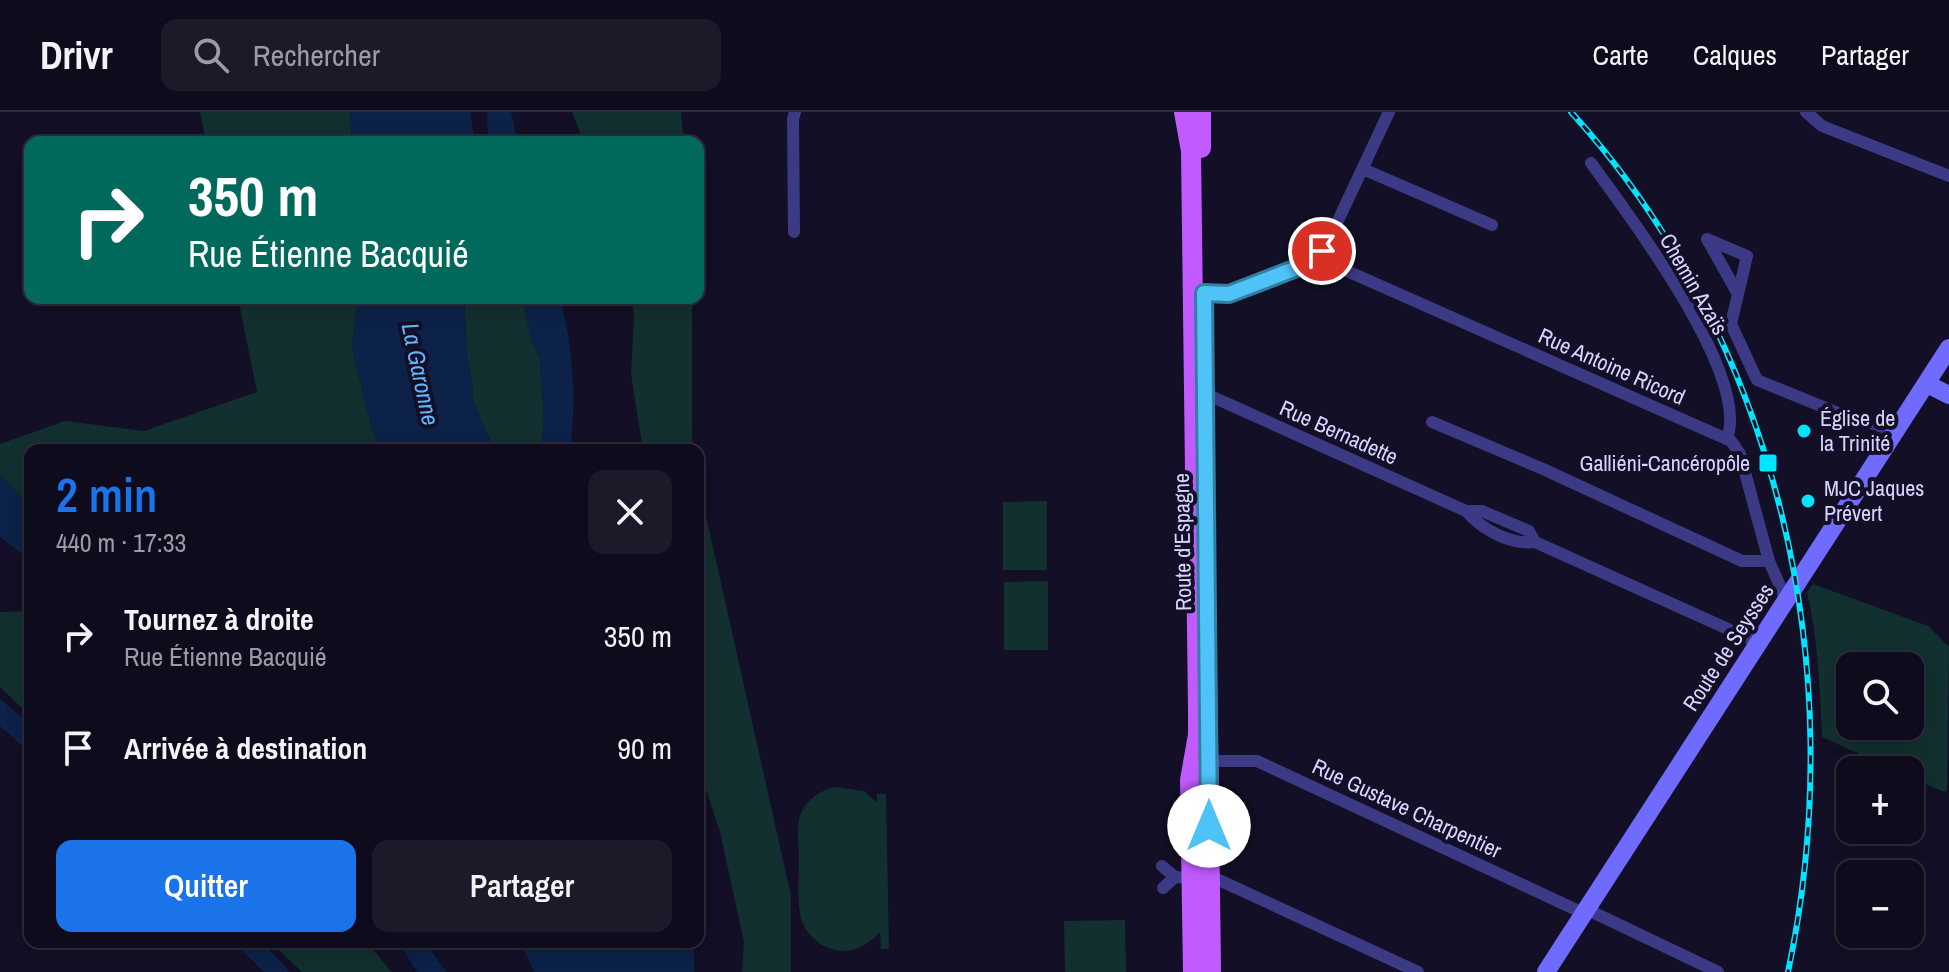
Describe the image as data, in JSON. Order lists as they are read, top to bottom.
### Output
{
  "streets": {
    "main road": ["Route d'Espagne", "Route de Seysses"],
    "street": [
      "Chemin Azaïs",
      "Rue Antoine Ricord",
      "Rue Bernadette",
      "Rue Gustave Charpentier"
    ]
  },
  "crossings": [
    ["Chemin Azaïs", "Rue Antoine Ricord"],
    ["Rue Bernadette", "Route d'Espagne"],
    ["Rue Bernadette", "Route de Seysses"],
    ["Route d'Espagne", "Rue Gustave Charpentier"],
    ["Route de Seysses", "Rue Gustave Charpentier"]
  ],
  "water": ["La Garonne"],
  "places": {
    "other": ["Église de la Trinité", "MJC Jaques Prévert"],
    "transit": ["Galliéni-Cancéropôle"]
  },
  "page": {
    "header": "Drivr",
    "search": "Rechercher",
    "nav": ["Carte", "Calques", "Partager"],
    "turn": ["350 m", "Rue Étienne Bacquié"],
    "heading": ["2 min", "440 m · 17:33"],
    "list": [
      {
        "name": "Tournez à droite",
        "note": "Rue Étienne Bacquié",
        "value": "350 m"
      },
      {
        "name": "Arrivée à destination",
        "value": "90 m"
      }
    ],
    "map_buttons": ["+", "−"],
    "buttons": ["Quitter", "Partager"]
  }
}
